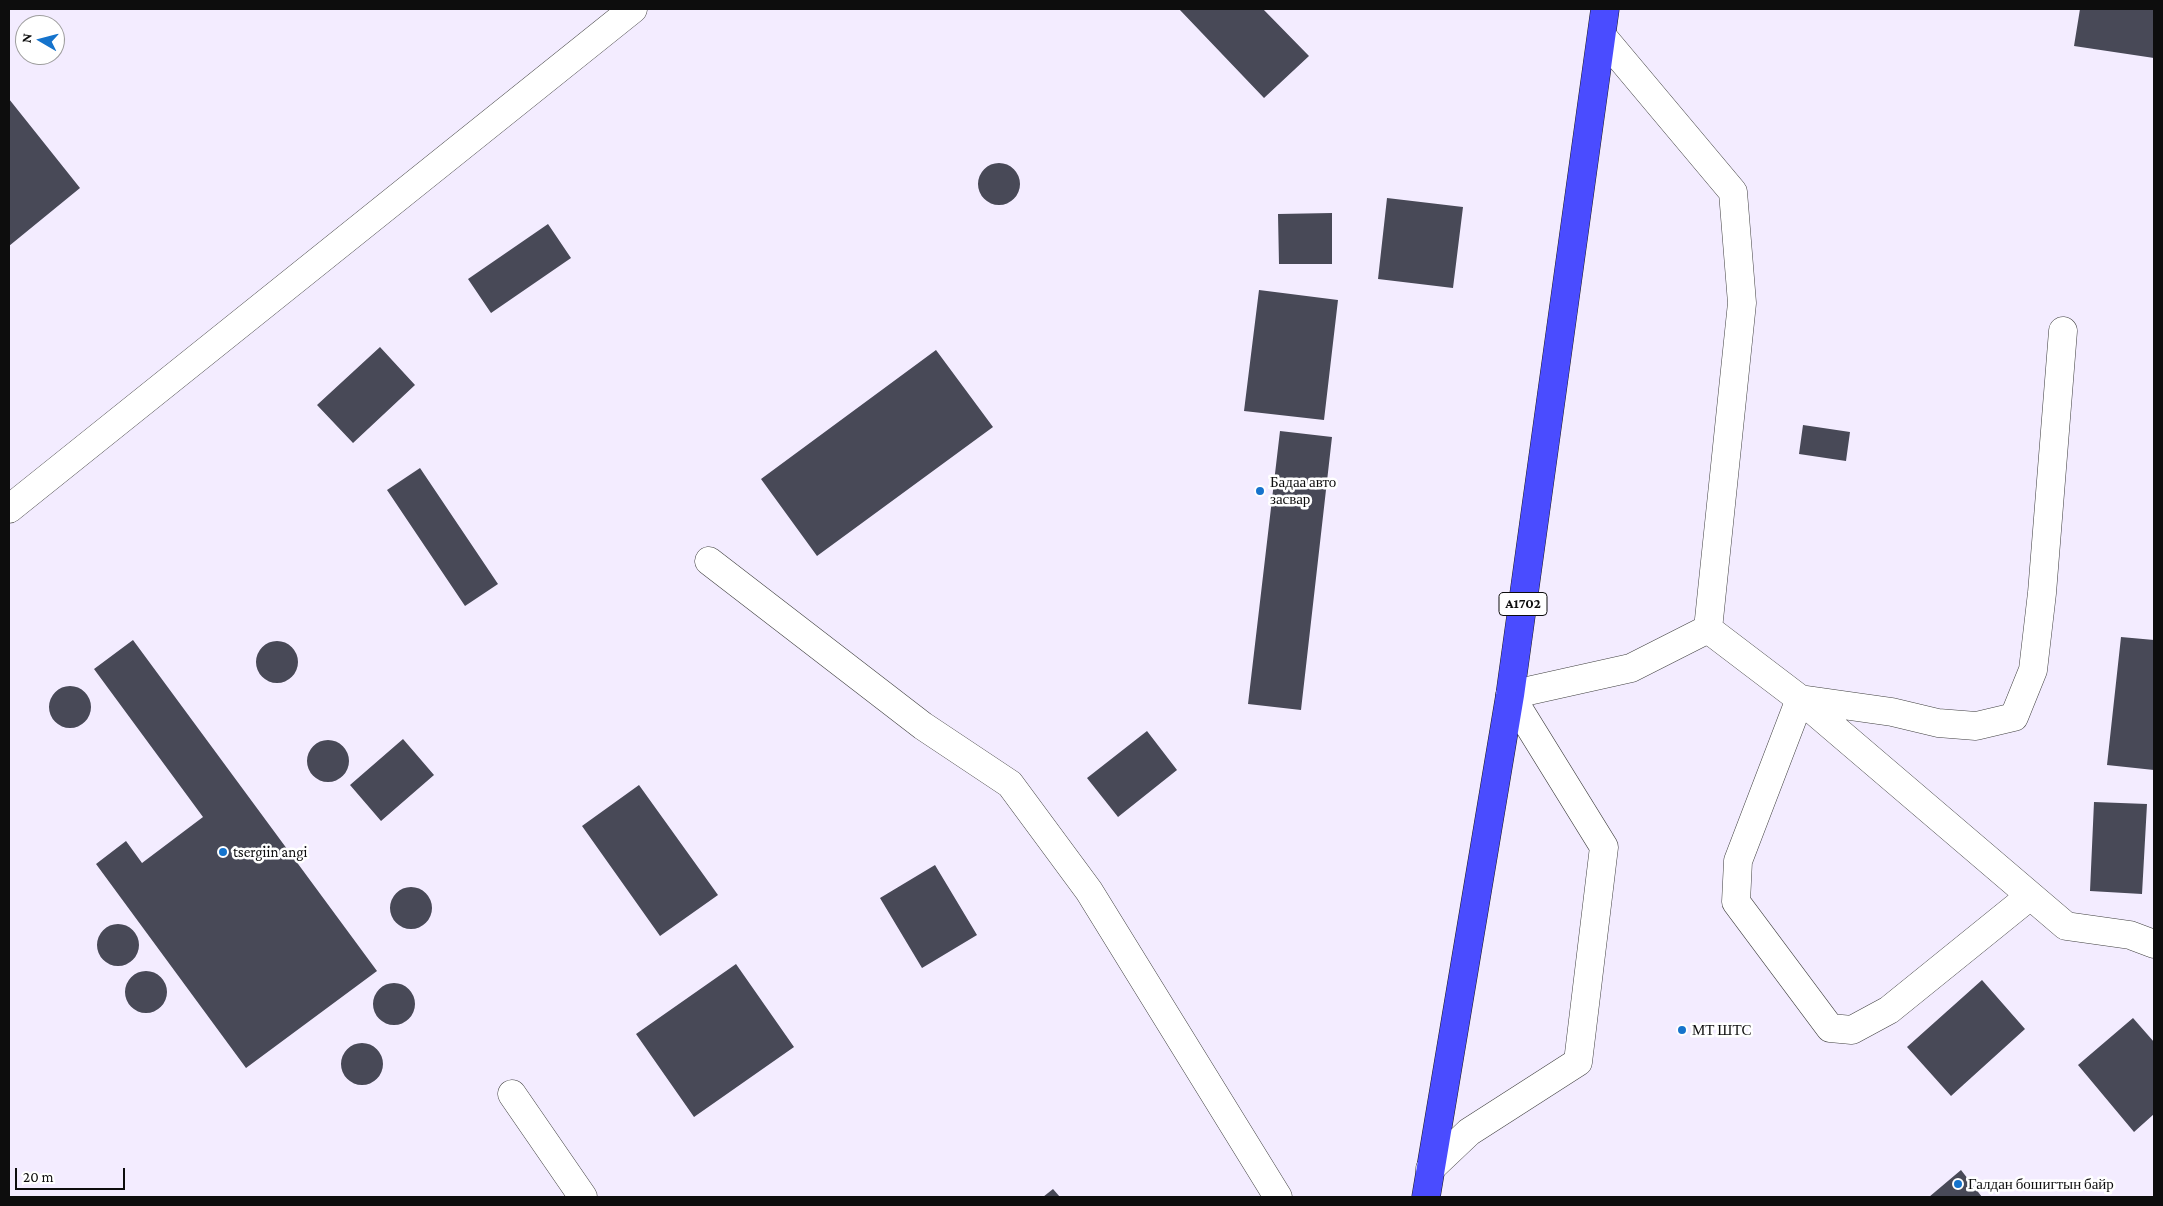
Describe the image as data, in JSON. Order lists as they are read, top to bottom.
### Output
{
  "streets": {
    "highway": ["A1702"]
  },
  "places": [
    "Бадаа авто засвар",
    "tsergiin angi",
    "МТ ШТС",
    "Галдан бошигтын байр"
  ],
  "scale_bar": "20 m",
  "north": "left"
}
